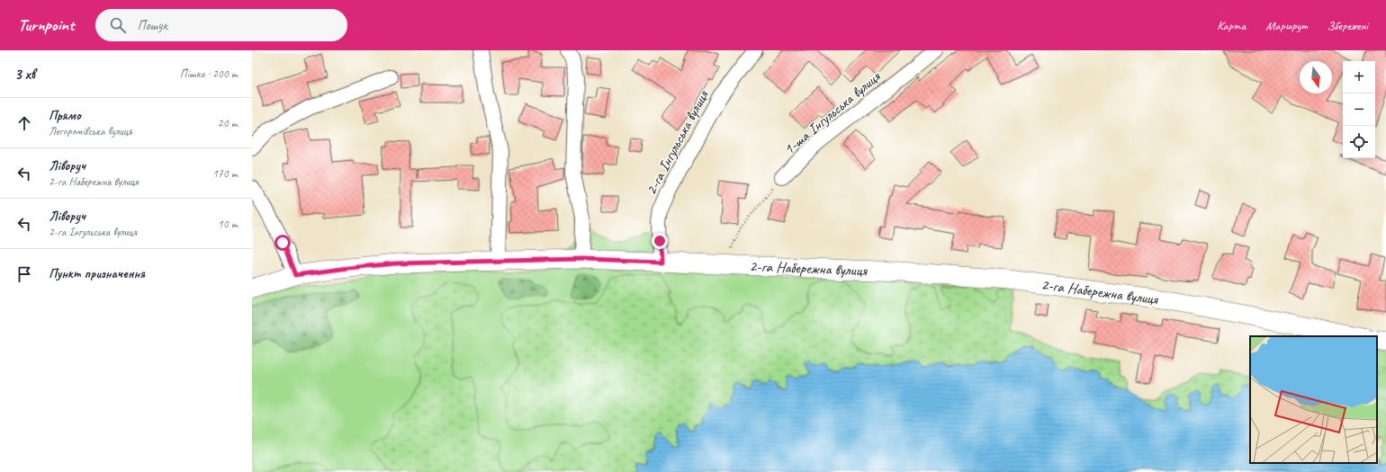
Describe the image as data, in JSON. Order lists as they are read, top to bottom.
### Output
{
  "streets": {
    "main road": ["2-га Набережна вулиця"],
    "street": ["1-ша Інгульська вулиця", "2-га Інгульська вулиця"]
  },
  "crossings": [
    ["1-ша Інгульська вулиця", "2-га Набережна вулиця"],
    ["2-га Інгульська вулиця", "2-га Набережна вулиця"]
  ],
  "north": "bottom",
  "page": {
    "header": "Turnpoint",
    "search": "Пошук",
    "nav": ["Карта", "Маршрут", "Збережені"],
    "heading": ["3 хв", "Пішки · 200 m"],
    "map_buttons": ["+", "−"],
    "list": [
      ["Прямо", "Легпромівська вулиця", "20 m"],
      ["Ліворуч", "2-га Набережна вулиця", "170 m"],
      ["Ліворуч", "2-га Інгульська вулиця", "10 m"],
      "Пункт призначення"
    ]
  }
}
